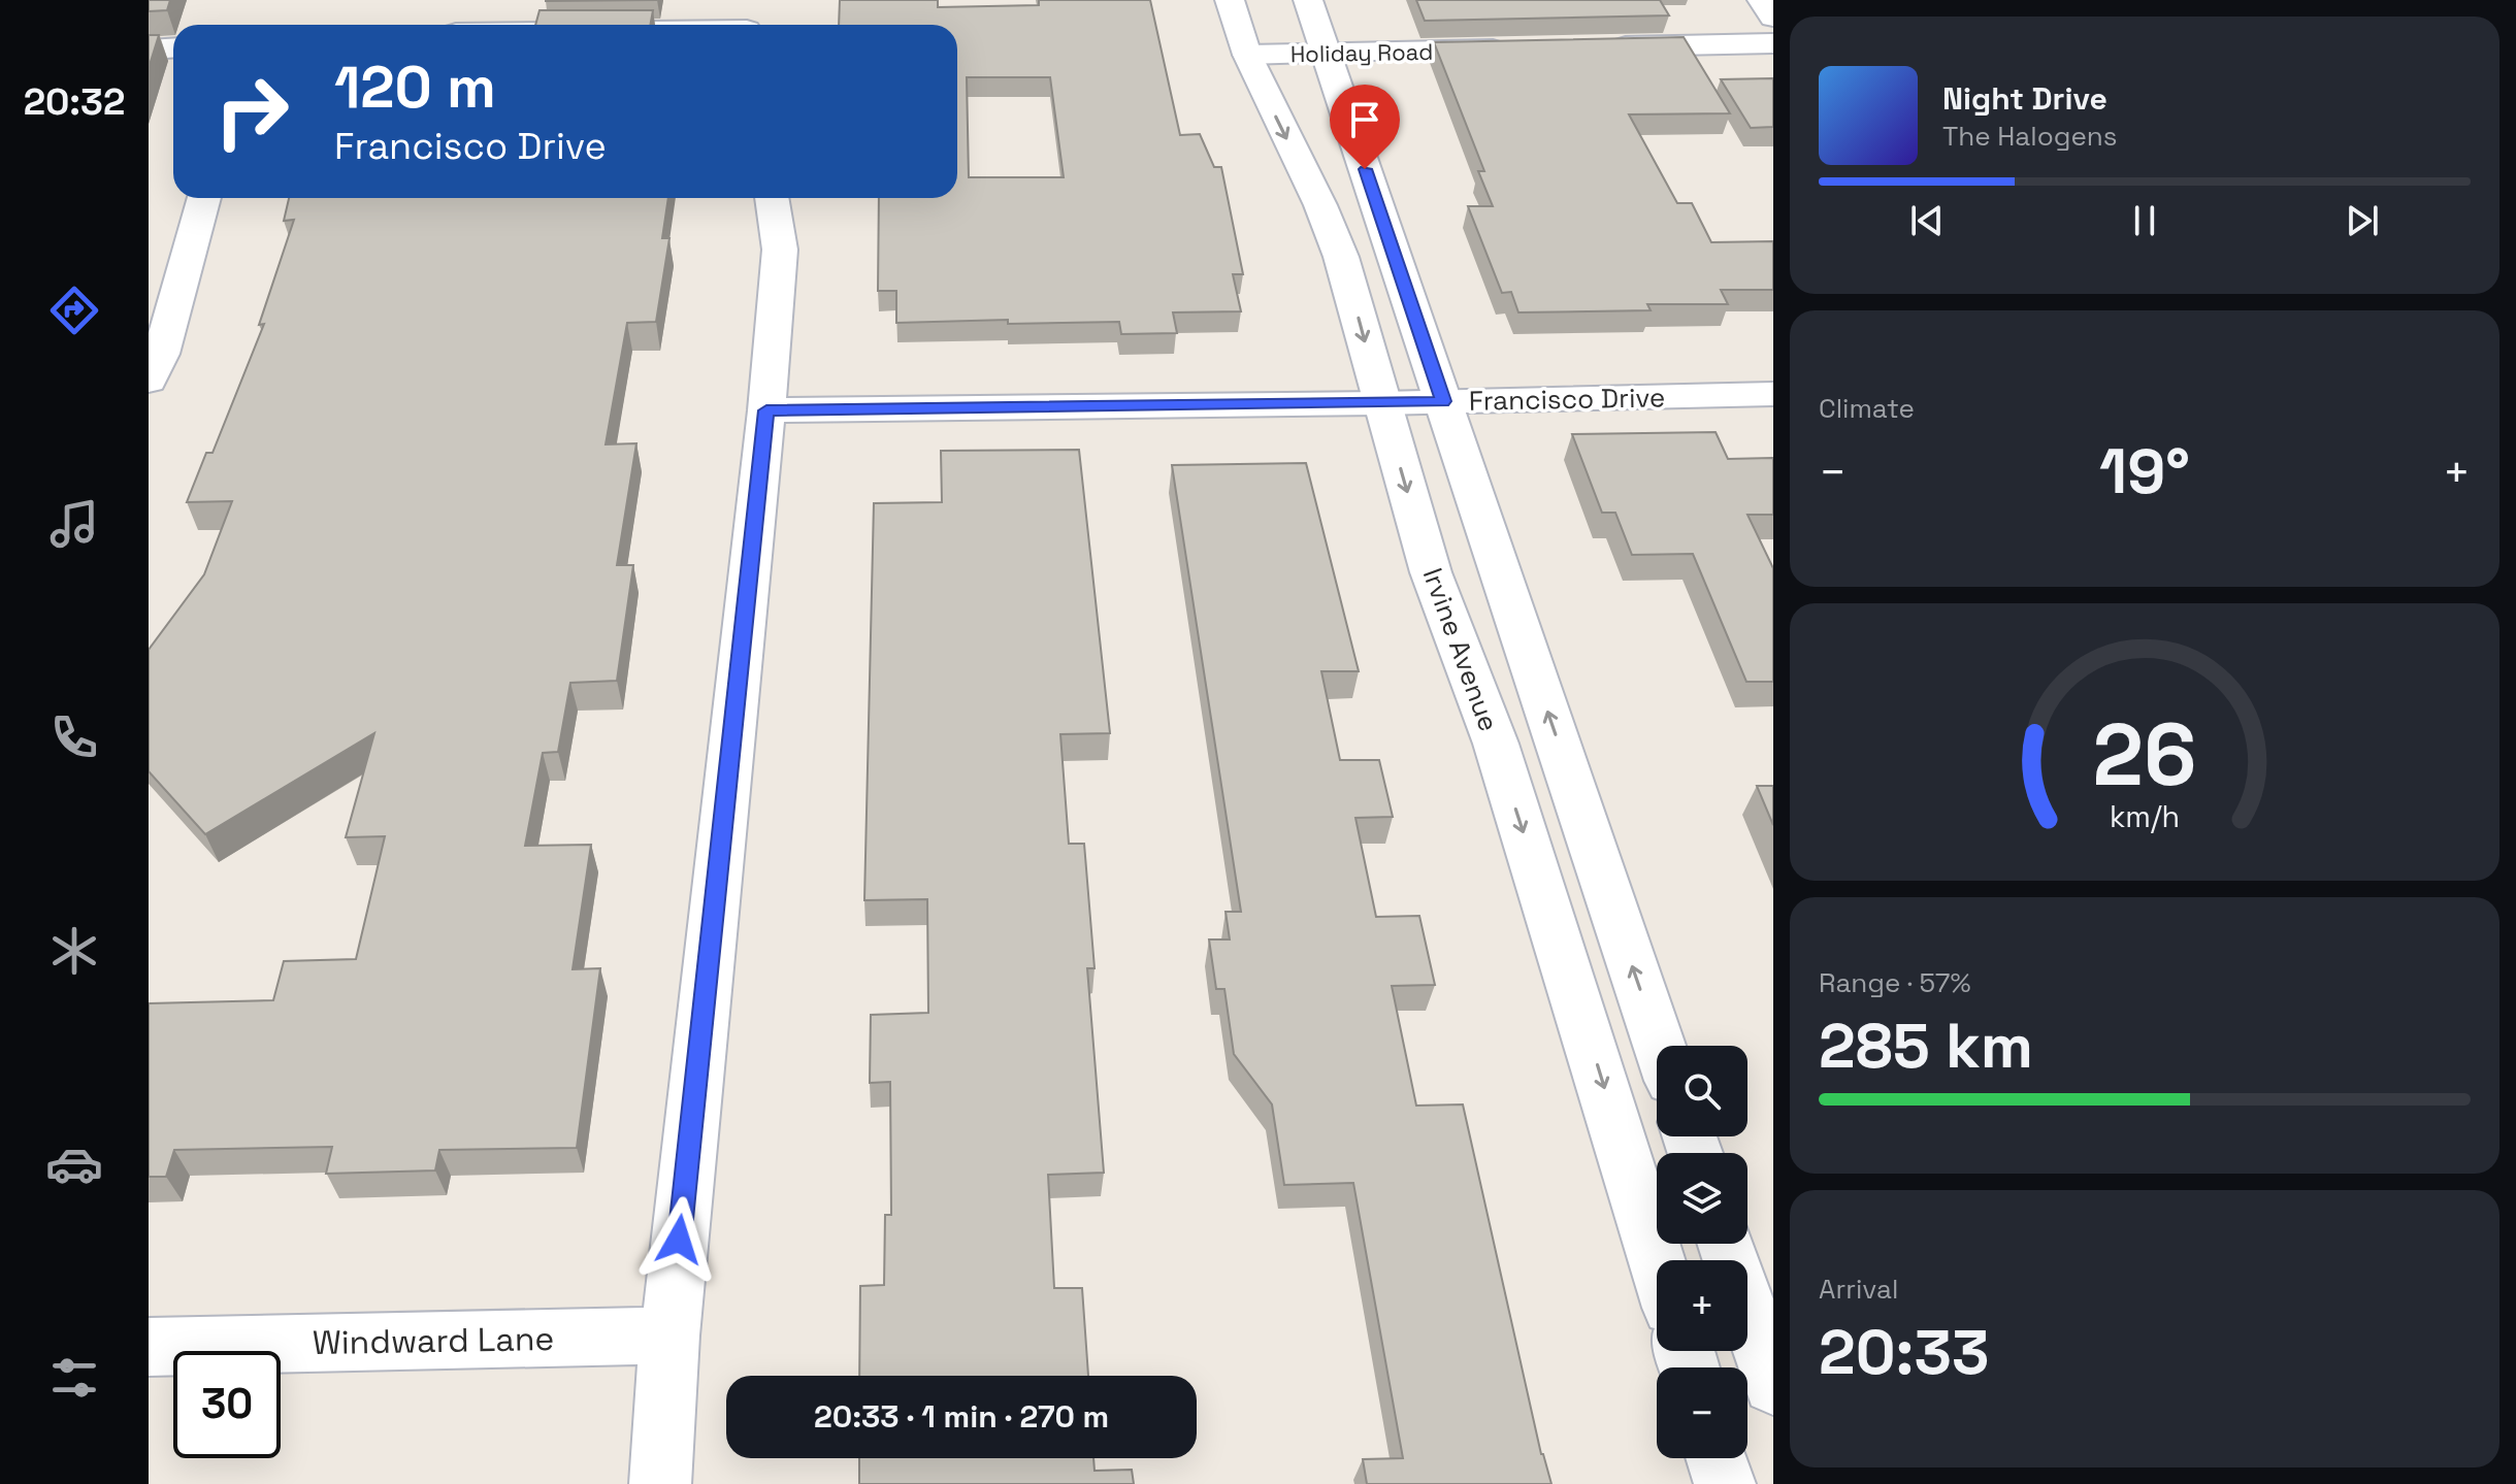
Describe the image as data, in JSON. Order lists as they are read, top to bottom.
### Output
{
  "streets": {
    "street": [
      "Holiday Road",
      "Francisco Drive",
      "Irvine Avenue",
      "Windward Lane"
    ]
  },
  "crossings": [
    ["Holiday Road", "Irvine Avenue"],
    ["Francisco Drive", "Irvine Avenue"]
  ],
  "page": {
    "tabs": "20:32",
    "turn": ["120 m", "Francisco Drive"],
    "song": ["Night Drive", "The Halogens"],
    "tile": [
      "Climate",
      ["Range · 57%", "285 km"],
      ["Arrival", "20:33"]
    ],
    "heat": ["−", "19°", "+"],
    "map_buttons": ["+", "−"],
    "limit": "30",
    "trip": "20:33 · 1 min · 270 m",
    "gauge": ["26", "km/h"]
  }
}
